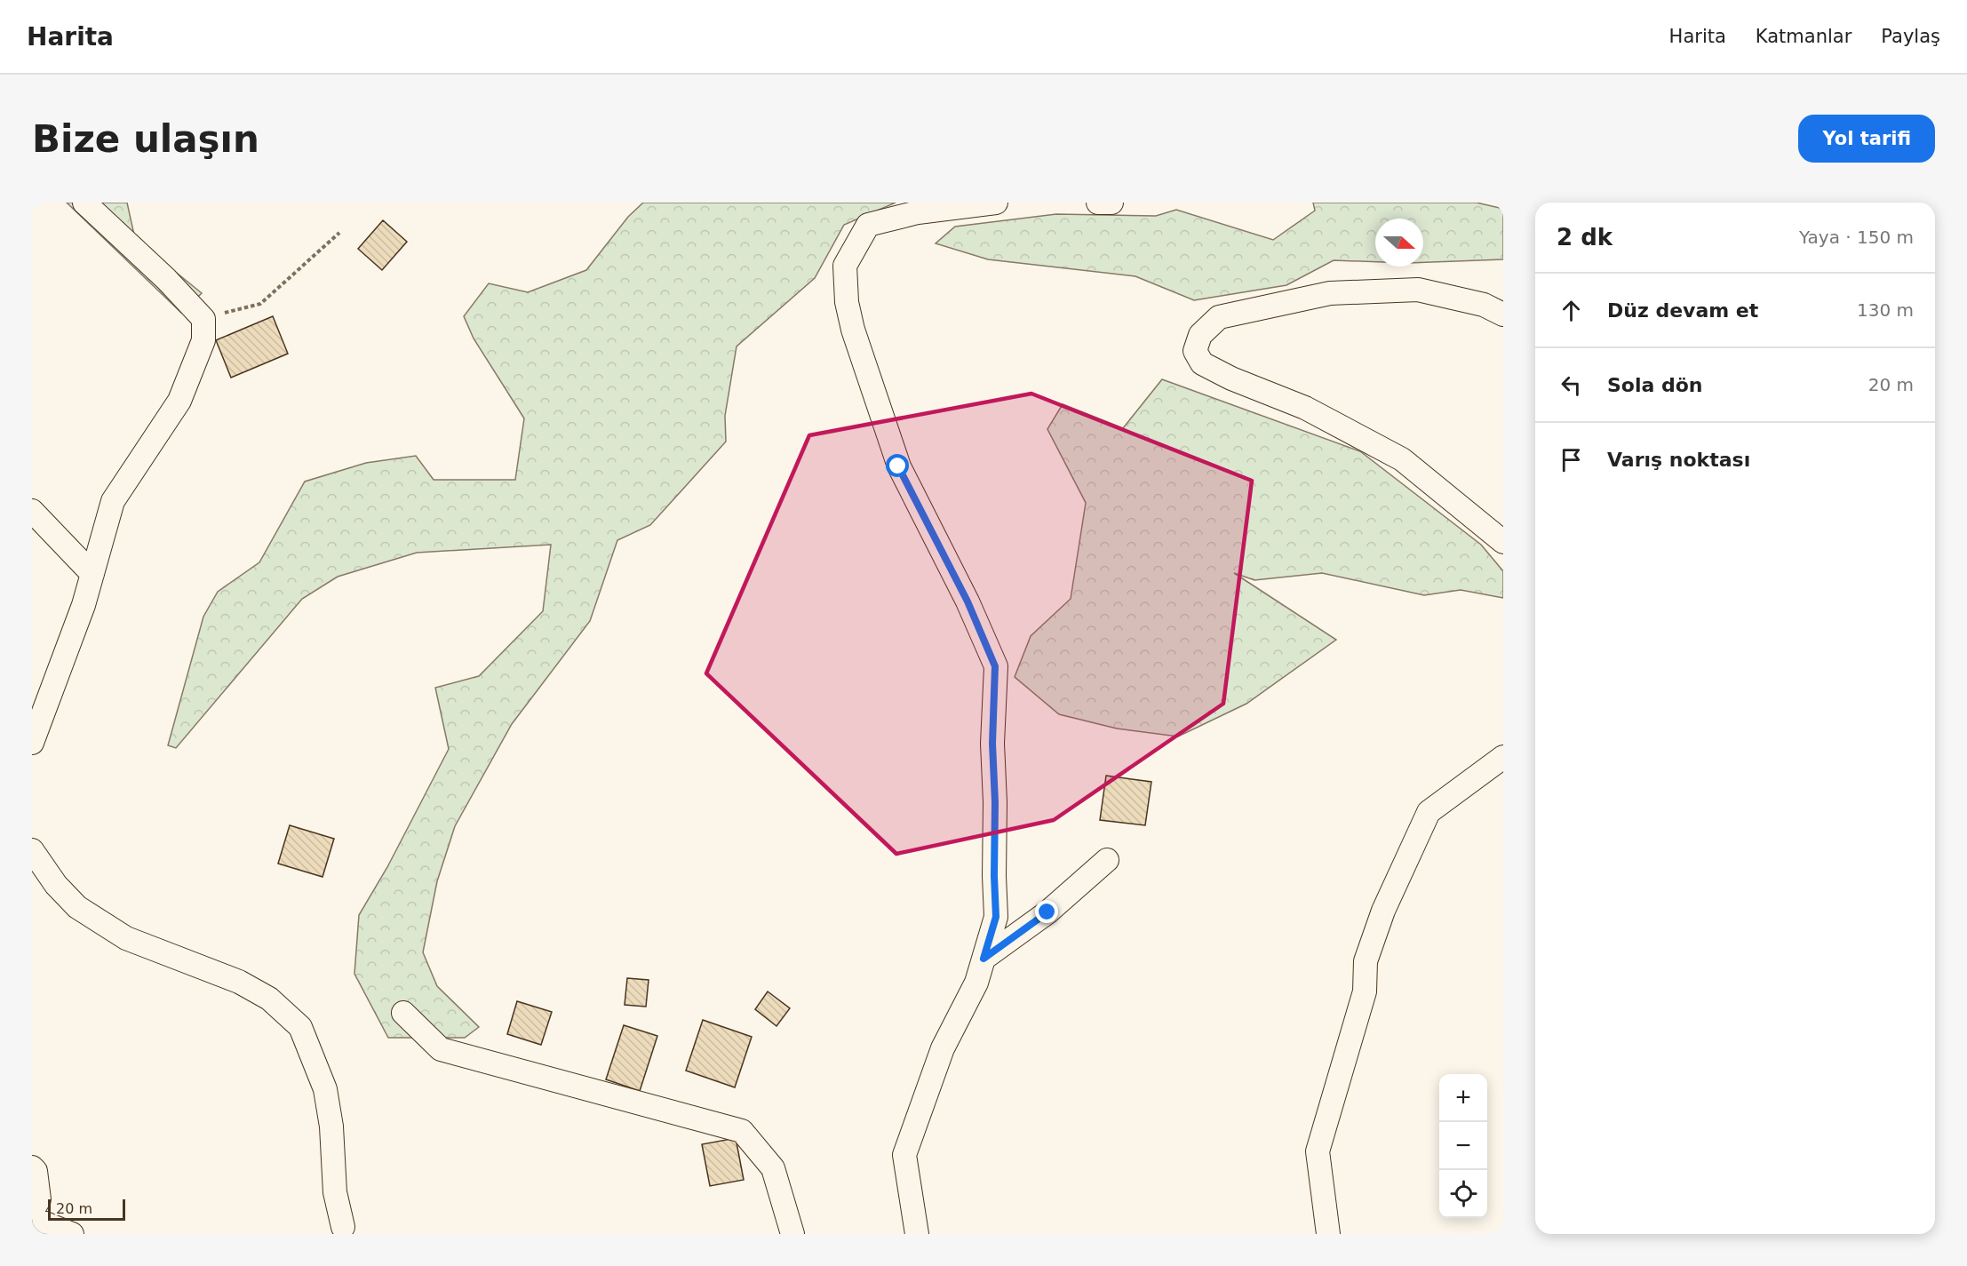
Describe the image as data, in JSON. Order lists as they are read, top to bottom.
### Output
{
  "scale_bar": "20 m",
  "north": "right",
  "page": {
    "header": "Harita",
    "nav": ["Harita", "Katmanlar", "Paylaş"],
    "buttons": "Yol tarifi",
    "title": "Bize ulaşın",
    "heading": ["2 dk", "Yaya · 150 m"],
    "list": [
      ["Düz devam et", "130 m"],
      ["Sola dön", "20 m"],
      "Varış noktası"
    ],
    "map_buttons": ["+", "−"],
    "scale": "20 m"
  }
}
